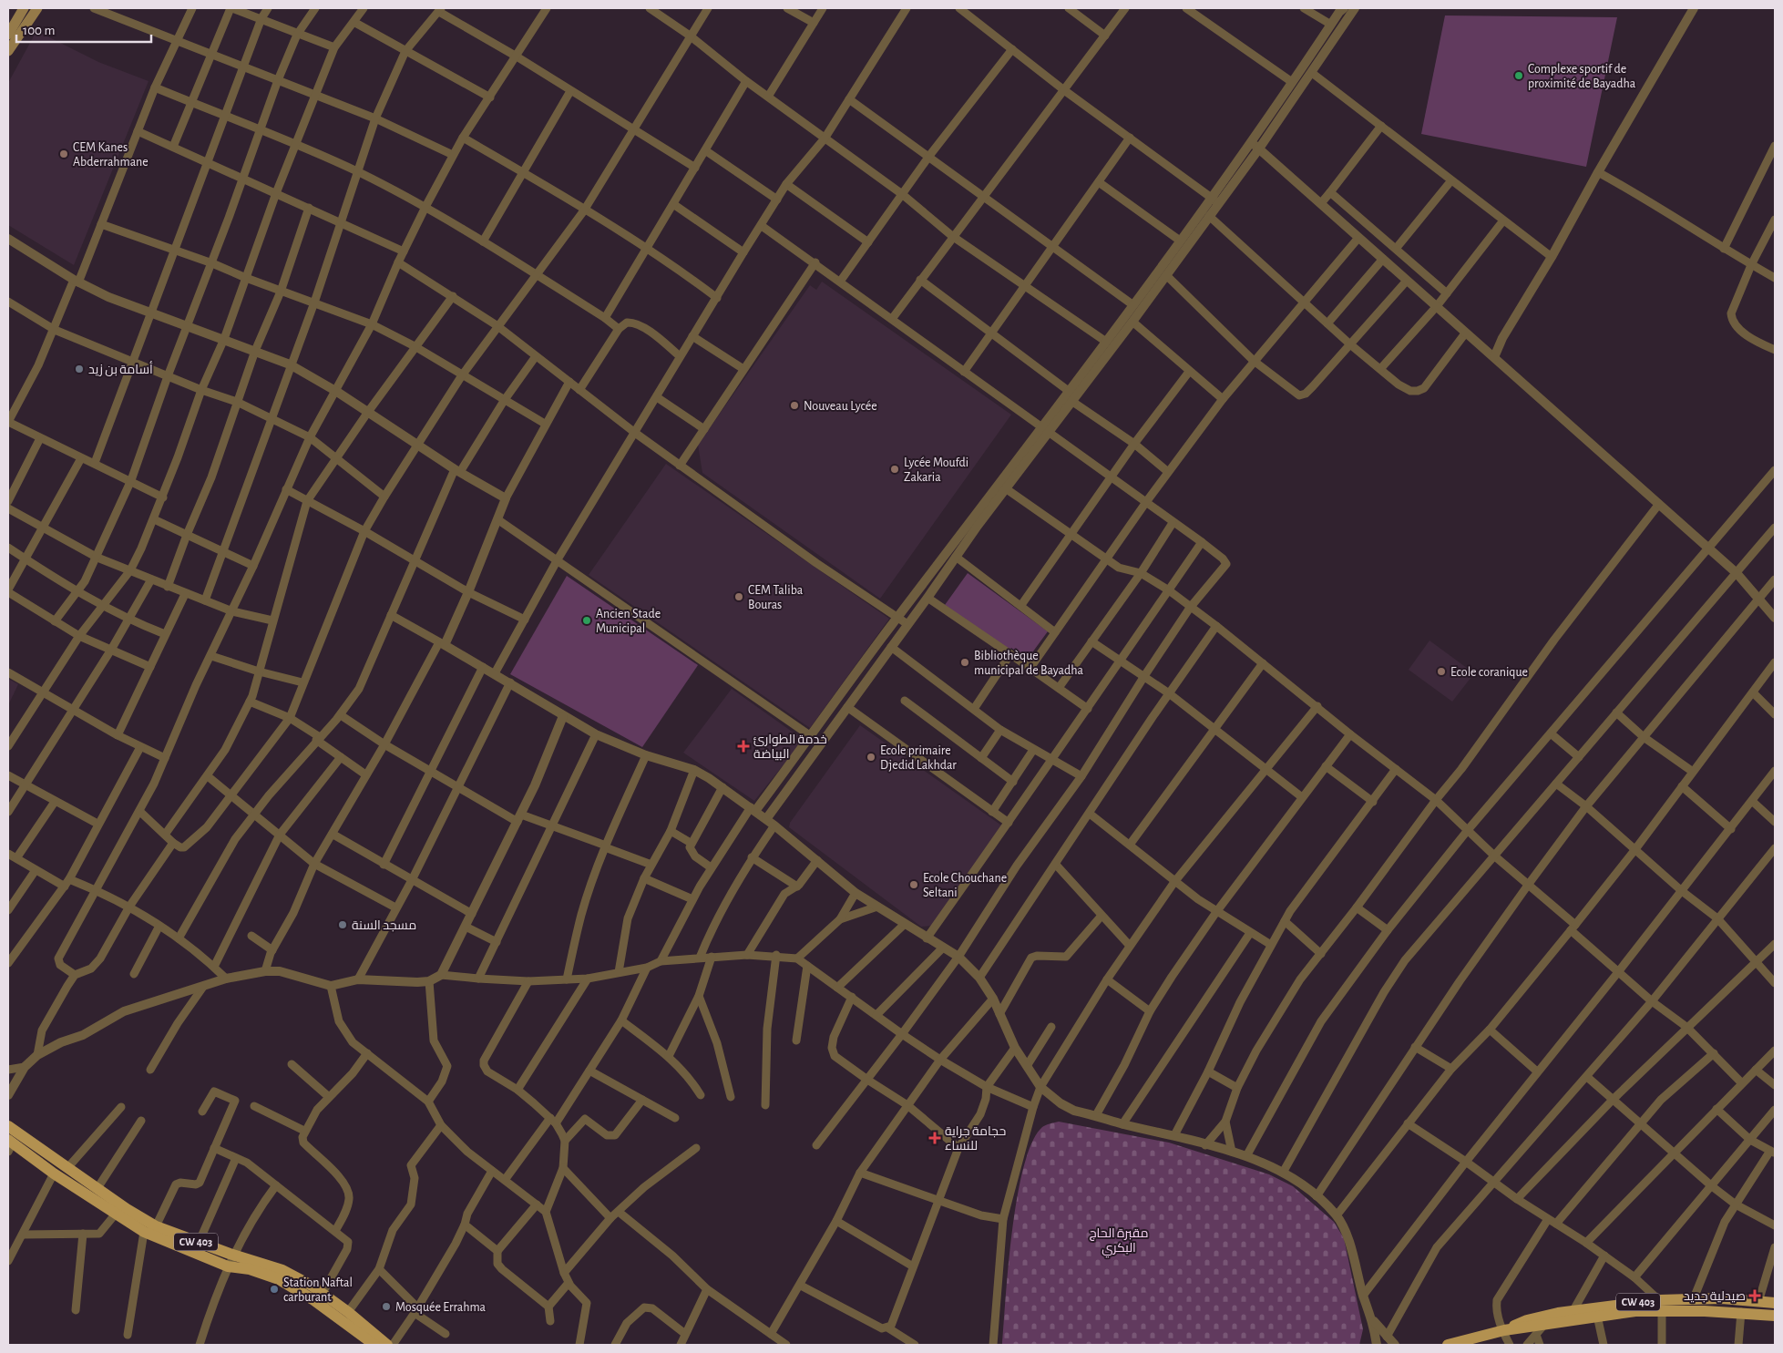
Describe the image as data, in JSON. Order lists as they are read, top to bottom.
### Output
{
  "streets": {
    "main road": ["CW 403"]
  },
  "parks": ["مقبرة الحاج البكري"],
  "places": {
    "other": [
      "Complexe sportif de proximité de Bayadha",
      "CEM Kanes Abderrahmane",
      "أسامة بن زيد",
      "Nouveau Lycée",
      "Lycée Moufdi Zakaria",
      "CEM Taliba Bouras",
      "Ancien Stade Municipal",
      "Bibliothèque municipal de Bayadha",
      "Ecole coranique",
      "Ecole primaire Djedid Lakhdar",
      "Ecole Chouchane Seltani",
      "مسجد السنة",
      "Station Naftal carburant",
      "Mosquée Errahma"
    ],
    "health": ["خدمة الطوارئ البياضة", "حجامة جراية للنساء", "صيدلية جديد"]
  },
  "scale_bar": "100 m"
}
